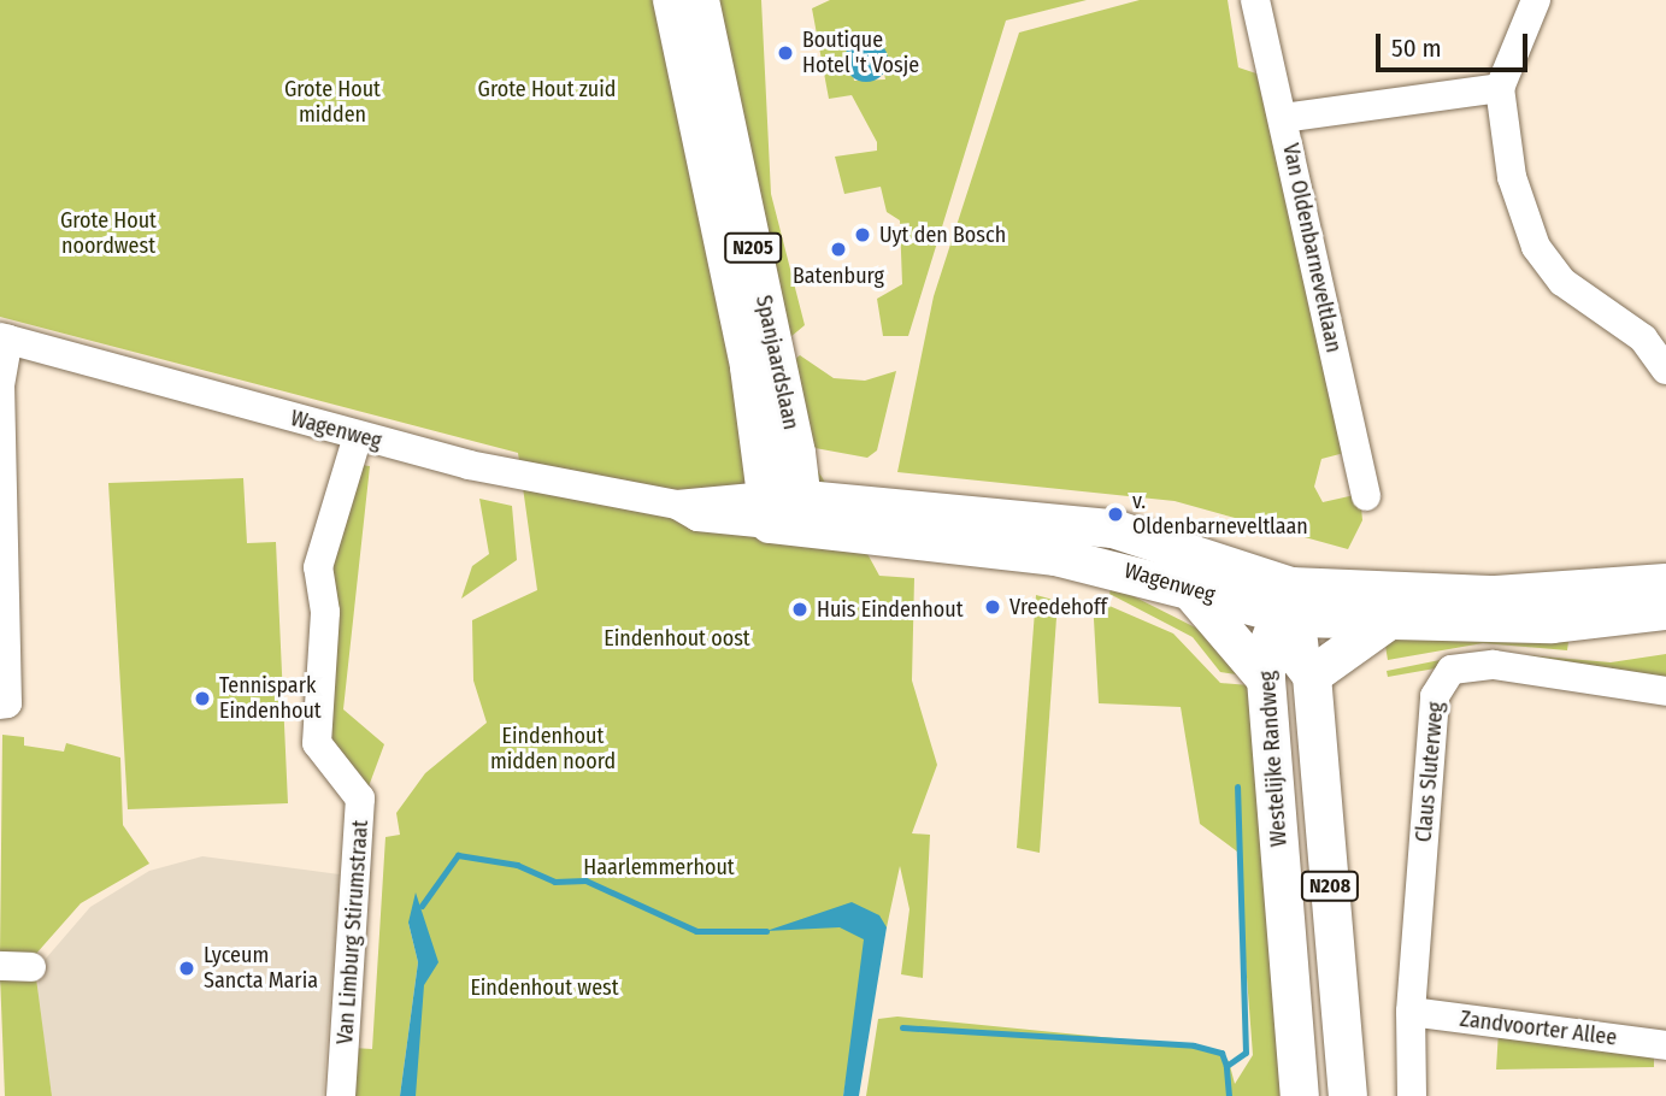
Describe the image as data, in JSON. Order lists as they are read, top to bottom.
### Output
{
  "streets": {
    "main road": [
      "N205",
      "Spanjaardslaan",
      "Wagenweg",
      "Westelijke Randweg",
      "N208"
    ],
    "street": [
      "Van Oldenbarneveltlaan",
      "Claus Sluterweg",
      "Van Limburg Stirumstraat",
      "Zandvoorter Allee"
    ]
  },
  "crossings": [
    ["Spanjaardslaan", "Wagenweg"],
    ["Wagenweg", "Westelijke Randweg"],
    ["Wagenweg", "Van Limburg Stirumstraat"],
    ["Claus Sluterweg", "Zandvoorter Allee"]
  ],
  "parks": [
    "Grote Hout zuid",
    "Grote Hout midden",
    "Grote Hout noordwest",
    "Eindenhout oost",
    "Eindenhout midden noord",
    "Haarlemmerhout",
    "Eindenhout west"
  ],
  "places": [
    "Boutique Hotel 't Vosje",
    "Uyt den Bosch",
    "Batenburg",
    "v. Oldenbarneveltlaan",
    "Vreedehoff",
    "Huis Eindenhout",
    "Tennispark Eindenhout",
    "Lyceum Sancta Maria"
  ],
  "scale_bar": "50 m"
}
